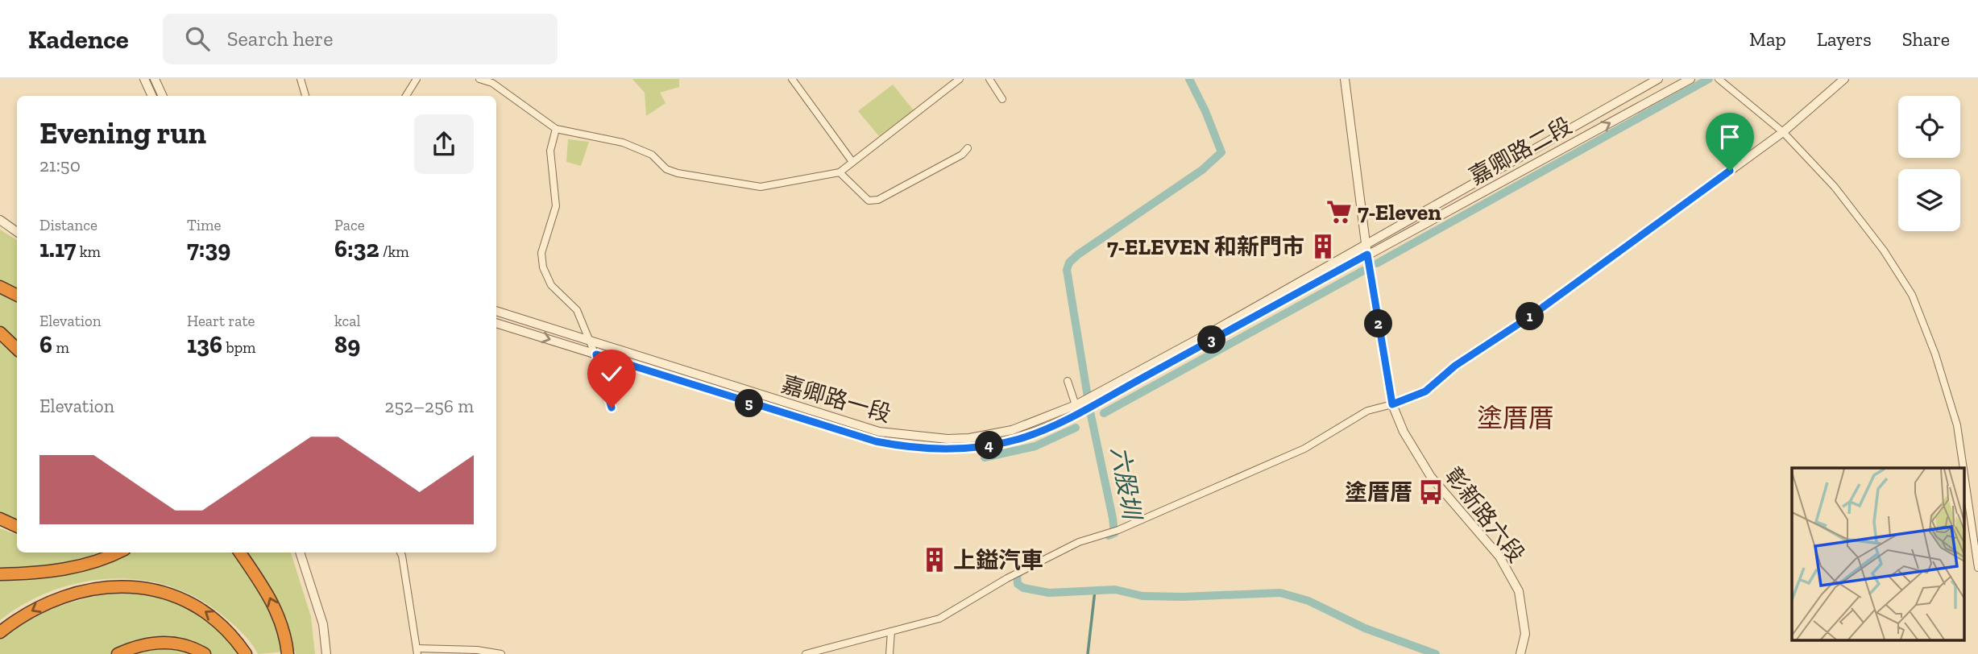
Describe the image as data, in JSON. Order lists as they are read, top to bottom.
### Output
{
  "streets": {
    "street": ["嘉卿路二段", "嘉卿路一段", "彰新路六段"]
  },
  "crossings": [
    ["嘉卿路二段", "彰新路六段"]
  ],
  "districts": ["塗厝厝"],
  "water": ["六股圳"],
  "places": {
    "supermarket": ["7-Eleven"],
    "building": ["7-ELEVEN 和新門市", "上鎰汽車"],
    "bus stop": ["塗厝厝"]
  },
  "page": {
    "header": "Kadence",
    "search": "Search here",
    "nav": ["Map", "Layers", "Share"],
    "heading": ["Evening run", "21:50"],
    "stats": [
      ["Distance", "1.17 km"],
      ["Time", "7:39"],
      ["Pace", "6:32 /km"],
      ["Elevation", "6 m"],
      ["Heart rate", "136 bpm"],
      ["kcal", "89"]
    ],
    "pins": [
      "1",
      "2",
      "3",
      "5",
      "4"
    ],
    "chart": ["Elevation", "252–256 m"]
  }
}
